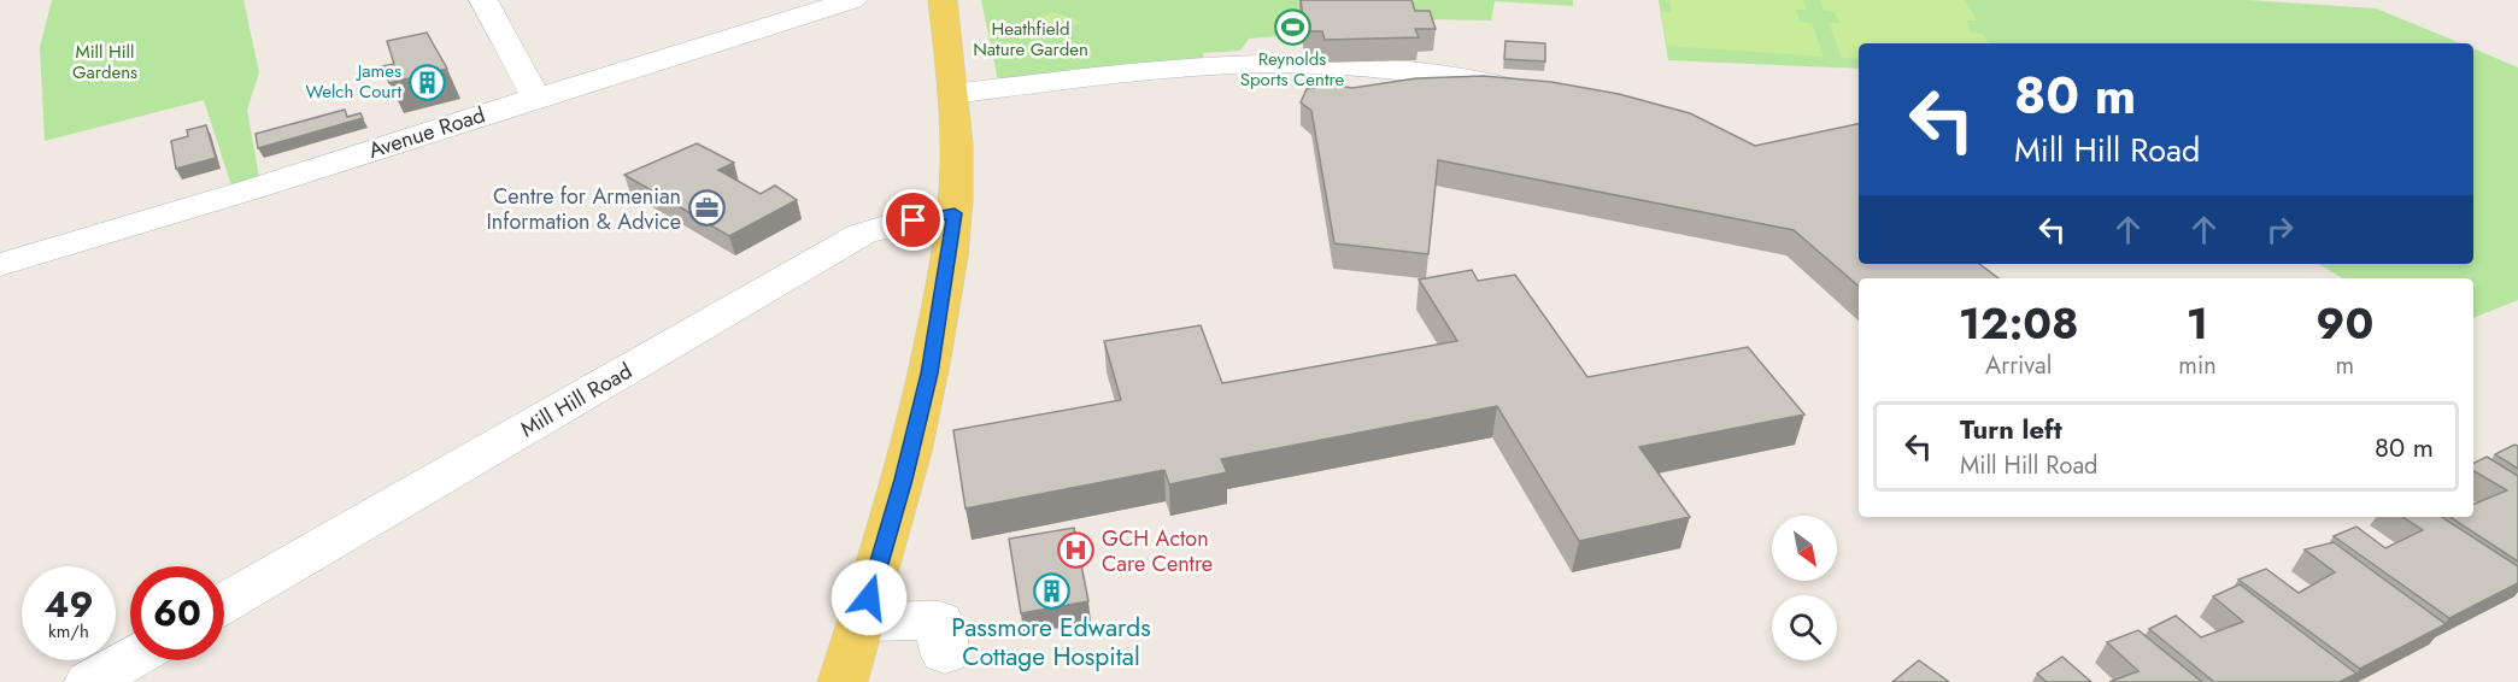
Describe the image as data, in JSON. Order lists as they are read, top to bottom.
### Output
{
  "streets": {
    "street": ["Avenue Road", "Mill Hill Road"]
  },
  "parks": ["Heathfield Nature Garden", "Mill Hill Gardens"],
  "places": {
    "sports": ["Reynolds Sports Centre"],
    "building": ["James Welch Court", "Passmore Edwards Cottage Hospital"],
    "office": ["Centre for Armenian Information & Advice"],
    "hospital": ["GCH Acton Care Centre"]
  },
  "north": "bottom right",
  "page": {
    "turn": ["80 m", "Mill Hill Road"],
    "eta": [
      "12:08",
      "Arrival",
      "1",
      "min",
      "90",
      "m"
    ],
    "list": [
      {
        "name": "Turn left",
        "note": "Mill Hill Road",
        "value": "80 m"
      }
    ],
    "speed": "49 km/h",
    "limit": "60"
  }
}
